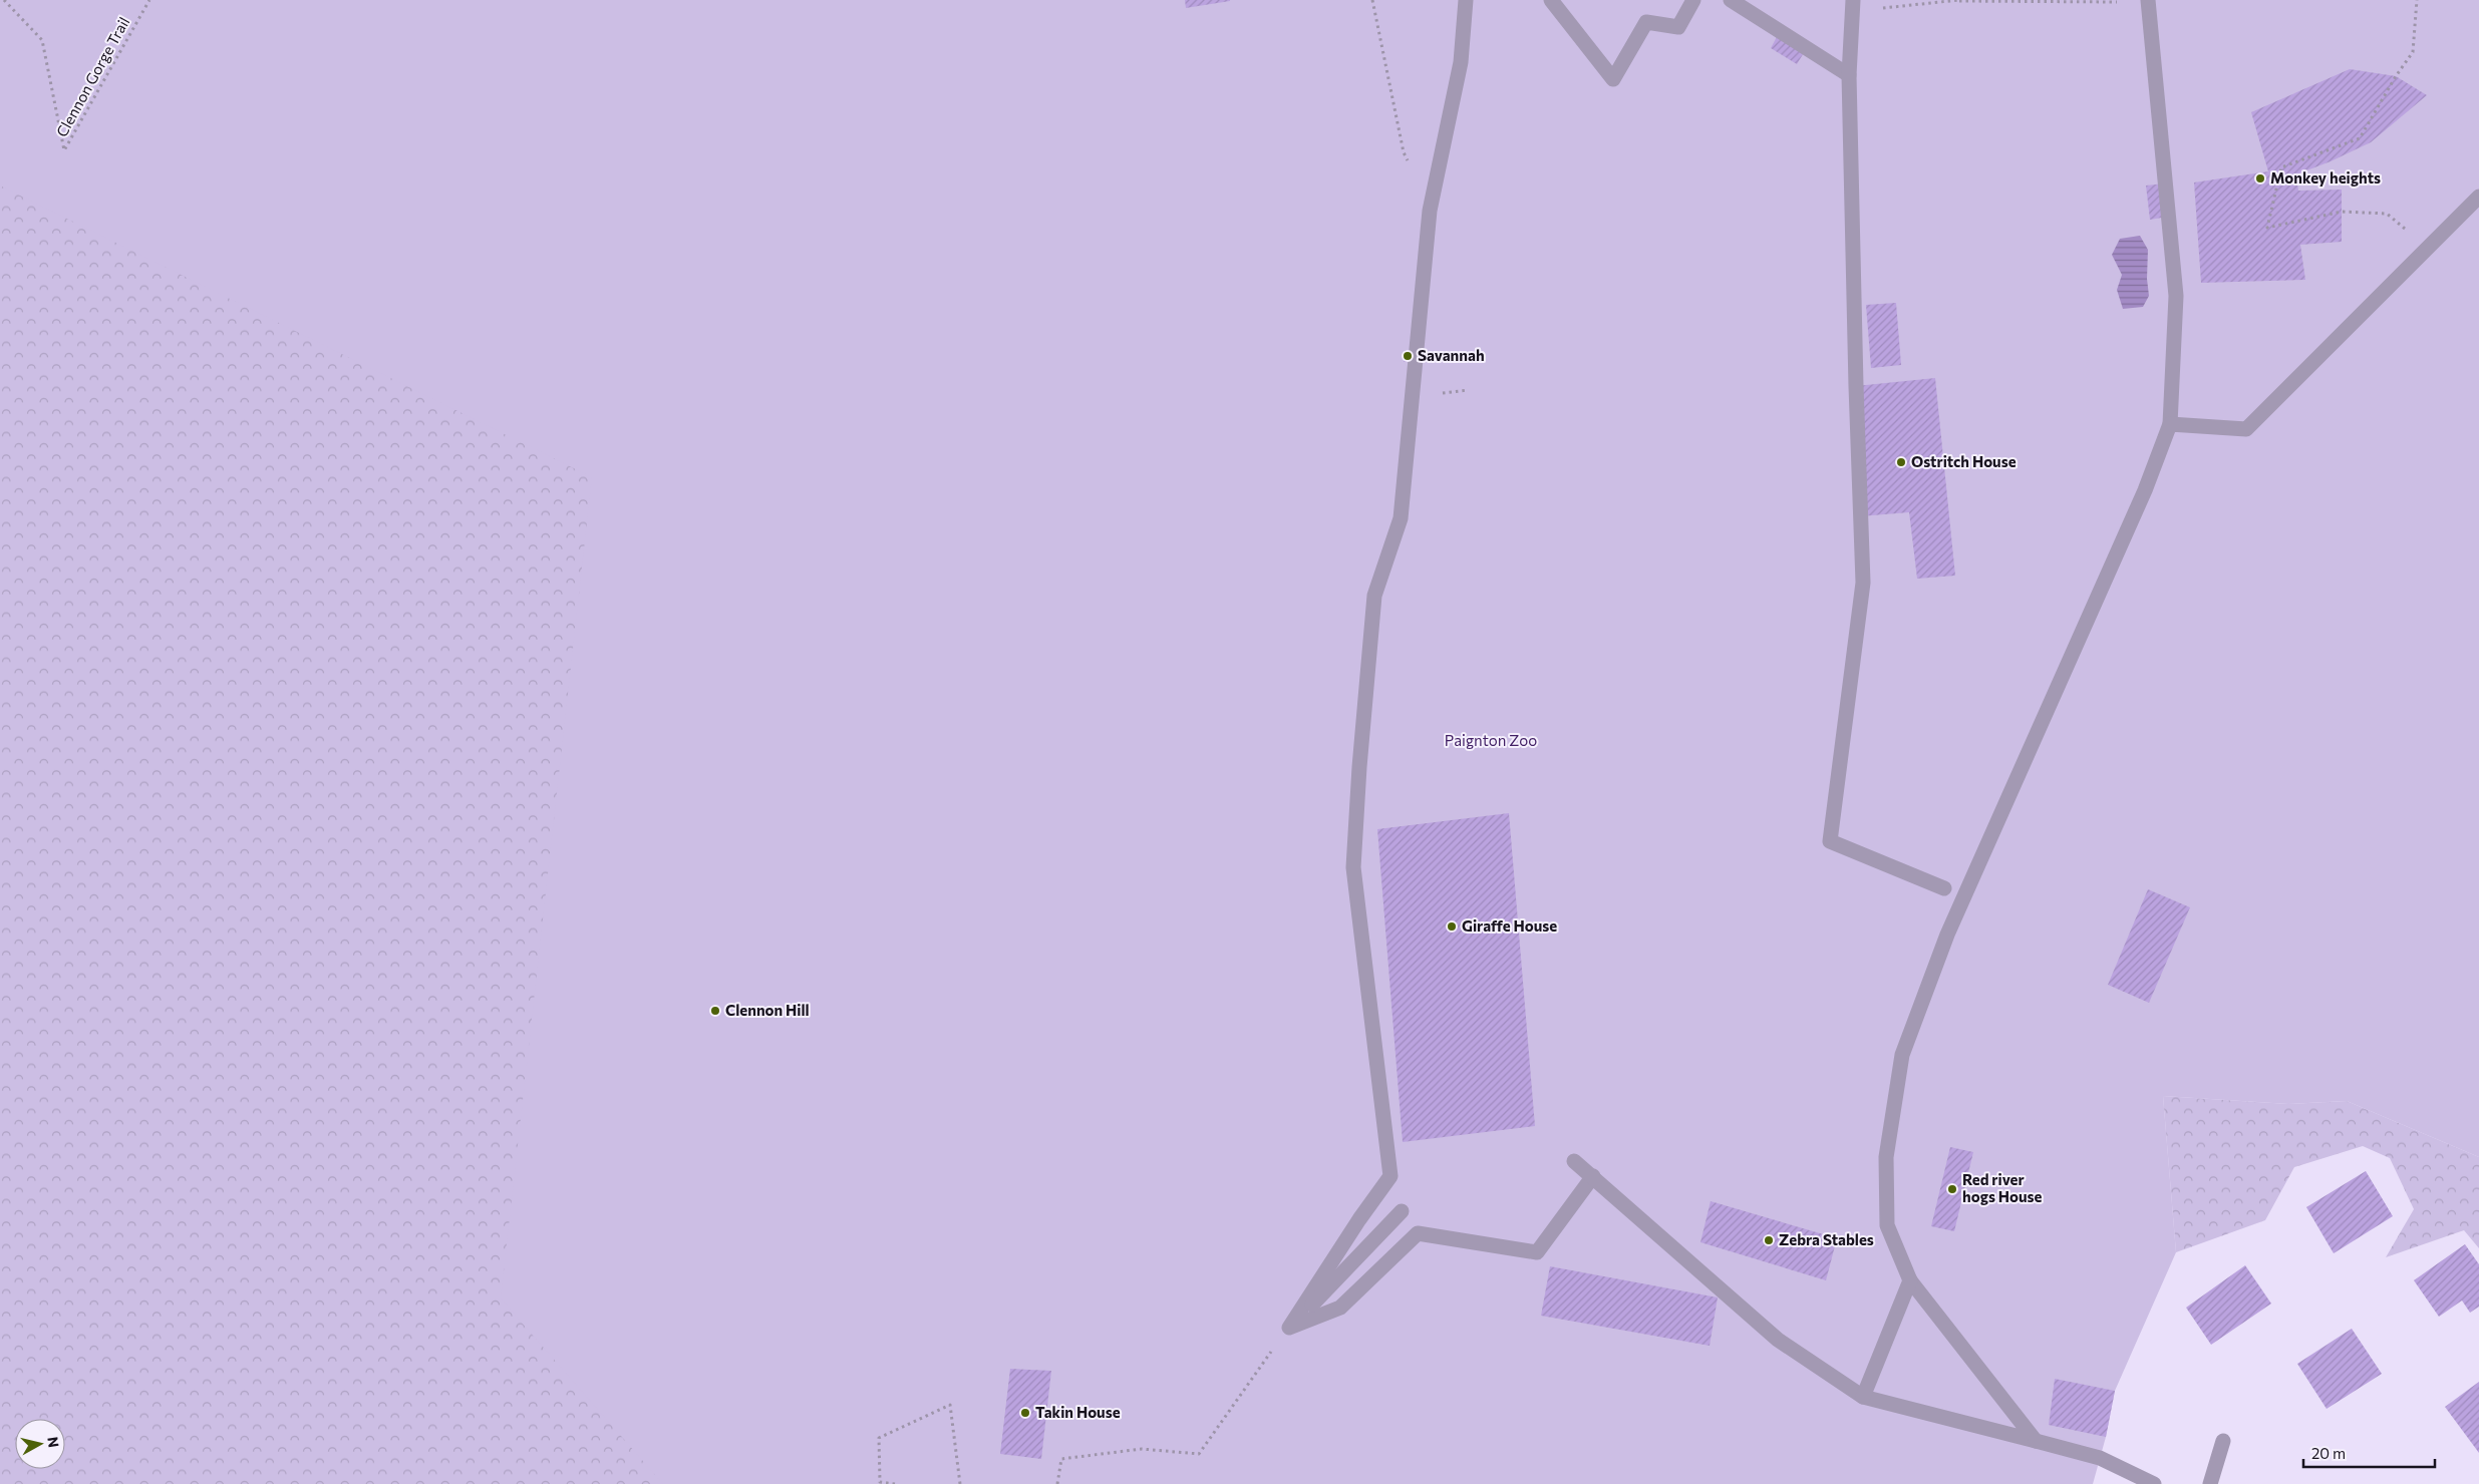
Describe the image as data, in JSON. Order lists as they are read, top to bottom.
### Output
{
  "streets": {
    "path": ["Clennon Gorge Trail"]
  },
  "parks": ["Paignton Zoo"],
  "places": [
    "Monkey heights",
    "Savannah",
    "Ostritch House",
    "Giraffe House",
    "Clennon Hill",
    "Red river hogs House",
    "Zebra Stables",
    "Takin House"
  ],
  "scale_bar": "20 m",
  "north": "right"
}
